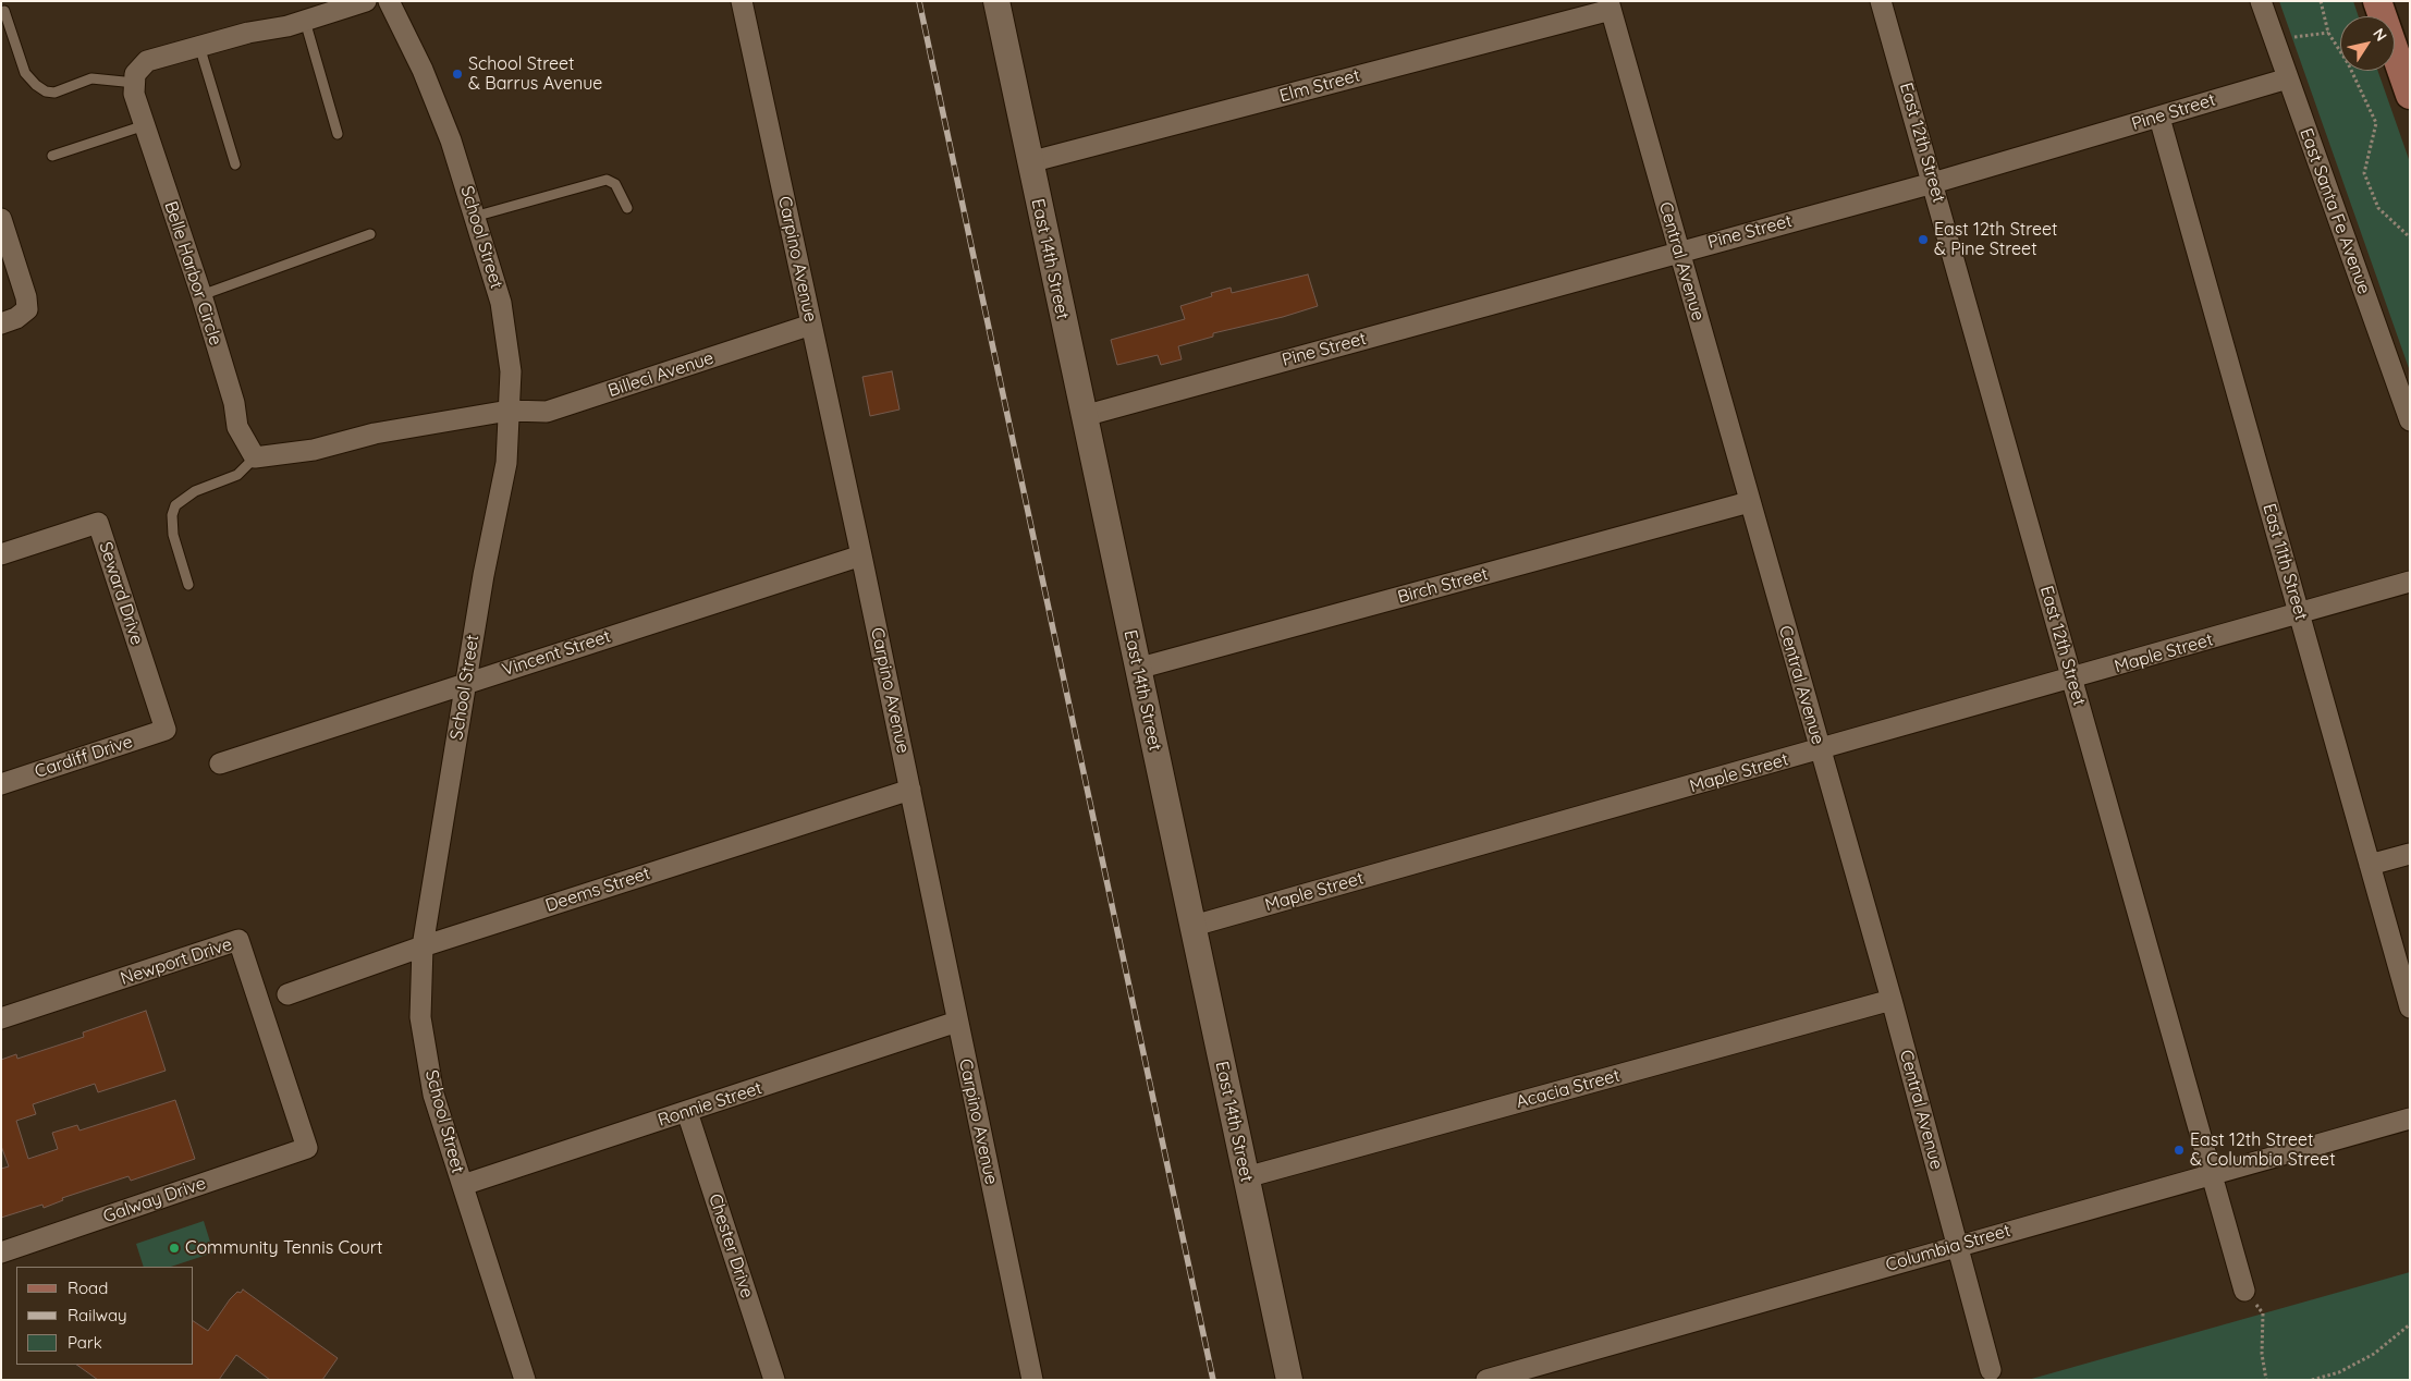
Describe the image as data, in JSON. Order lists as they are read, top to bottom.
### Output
{
  "streets": {
    "street": [
      "Elm Street",
      "Pine Street",
      "East 12th Street",
      "East Santa Fe Avenue",
      "School Street",
      "Carpino Avenue",
      "East 14th Street",
      "Central Avenue",
      "Belle Harbor Circle",
      "Billeci Avenue",
      "East 11th Street",
      "Birch Street",
      "Seward Drive",
      "Vincent Street",
      "Maple Street",
      "Cardiff Drive",
      "Deems Street",
      "Newport Drive",
      "Acacia Street",
      "Ronnie Street",
      "Galway Drive",
      "Chester Drive",
      "Columbia Street"
    ]
  },
  "crossings": [
    ["Elm Street", "East 14th Street"],
    ["Elm Street", "Central Avenue"],
    ["Pine Street", "East 12th Street"],
    ["Pine Street", "East Santa Fe Avenue"],
    ["Pine Street", "East 14th Street"],
    ["Pine Street", "Central Avenue"],
    ["Pine Street", "East 11th Street"],
    ["East 12th Street", "Maple Street"],
    ["East 12th Street", "Columbia Street"],
    ["School Street", "Billeci Avenue"],
    ["School Street", "Vincent Street"],
    ["School Street", "Deems Street"],
    ["School Street", "Ronnie Street"],
    ["Carpino Avenue", "Billeci Avenue"],
    ["Carpino Avenue", "Vincent Street"],
    ["Carpino Avenue", "Deems Street"],
    ["Carpino Avenue", "Ronnie Street"],
    ["East 14th Street", "Birch Street"],
    ["East 14th Street", "Maple Street"],
    ["East 14th Street", "Acacia Street"],
    ["Central Avenue", "Birch Street"],
    ["Central Avenue", "Maple Street"],
    ["Central Avenue", "Acacia Street"],
    ["Central Avenue", "Columbia Street"],
    ["East 11th Street", "Maple Street"],
    ["Seward Drive", "Cardiff Drive"],
    ["Newport Drive", "Galway Drive"],
    ["Ronnie Street", "Chester Drive"]
  ],
  "places": [
    "School Street & Barrus Avenue",
    "East 12th Street & Pine Street",
    "East 12th Street & Columbia Street",
    "Community Tennis Court"
  ],
  "legend": ["Road", "Railway", "Park"],
  "north": "top right"
}
